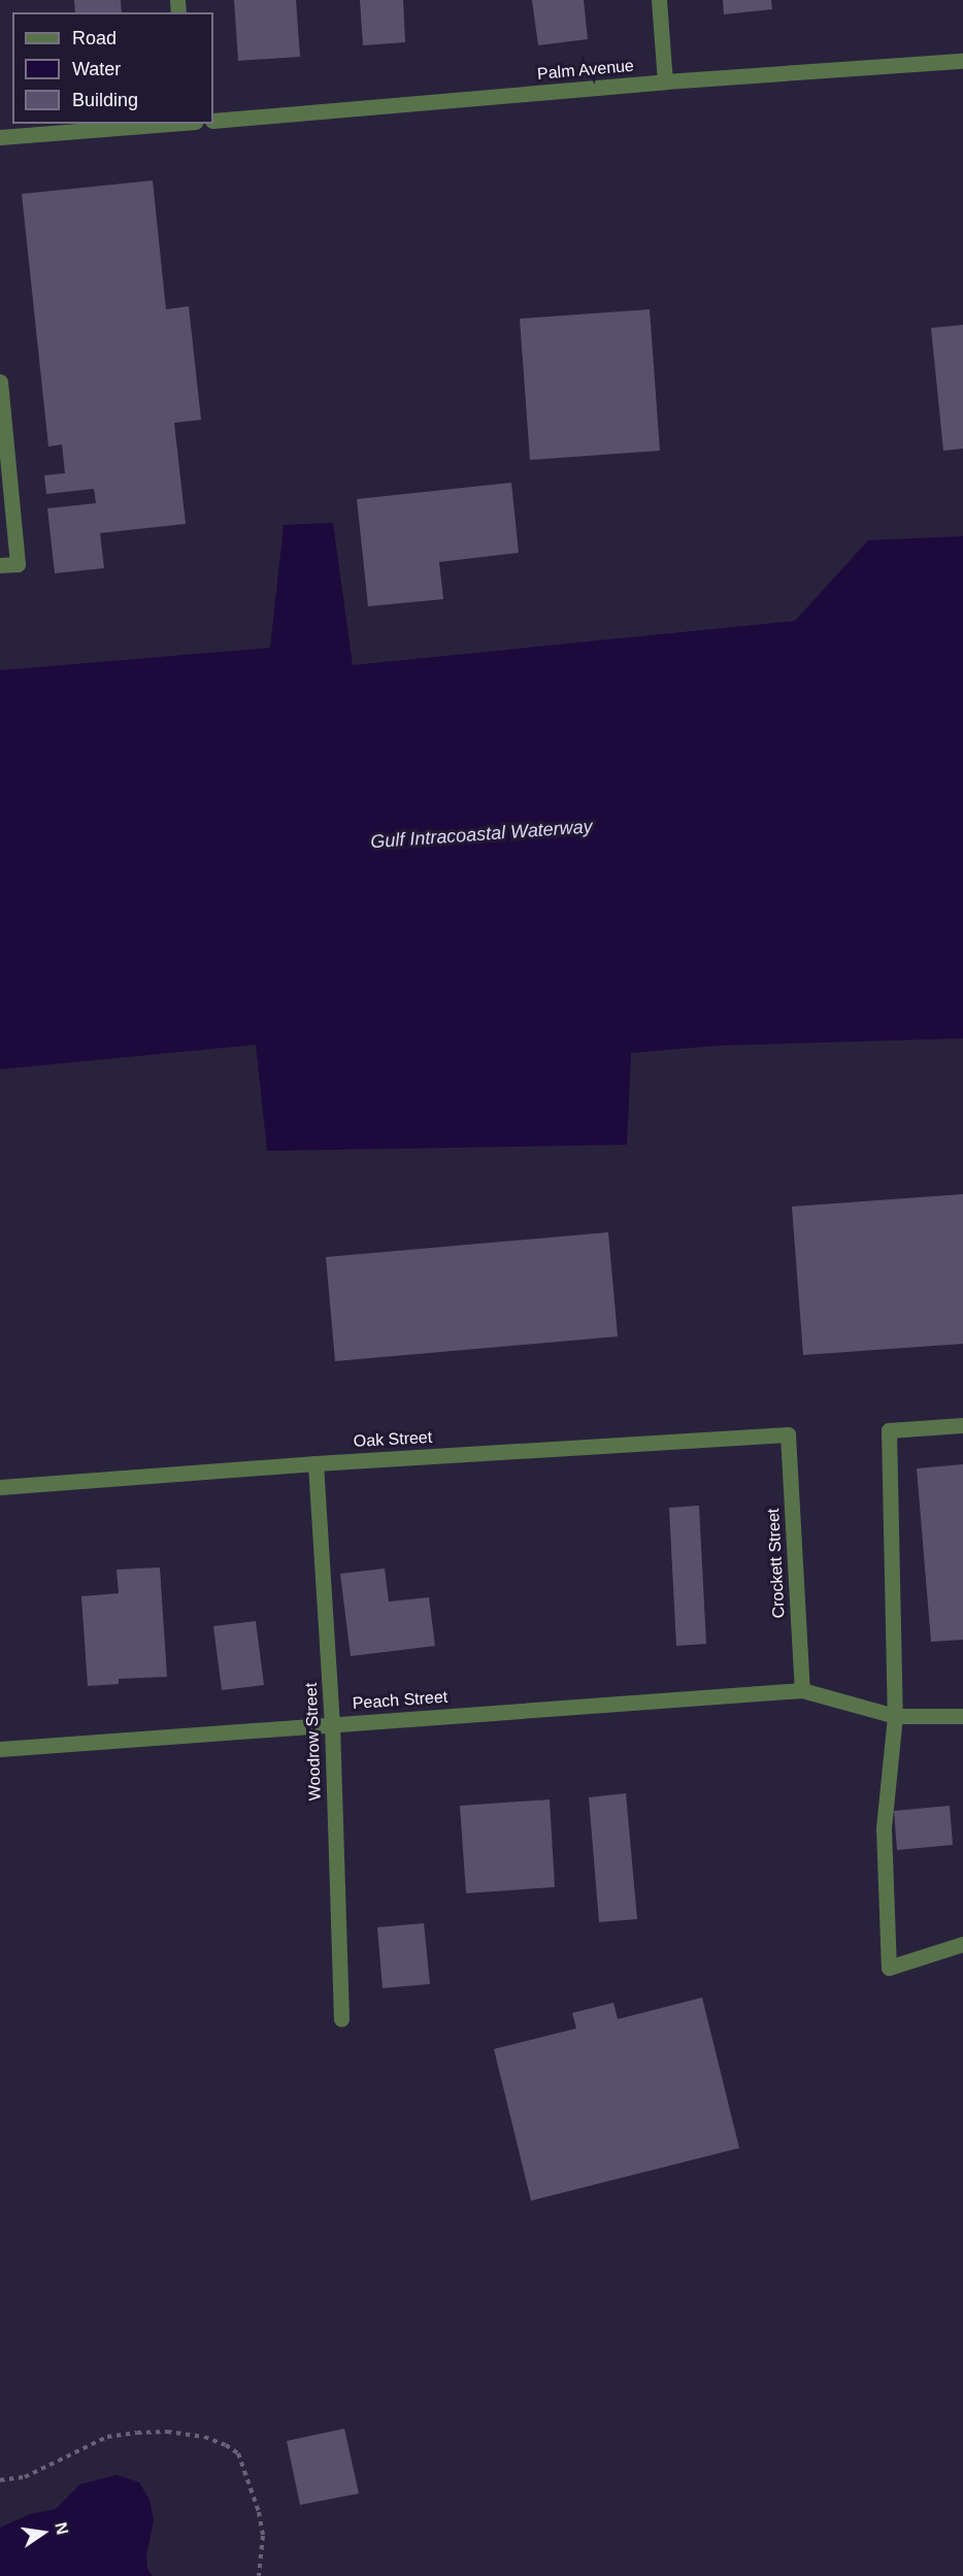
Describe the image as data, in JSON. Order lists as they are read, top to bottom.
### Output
{
  "streets": {
    "street": [
      "Palm Avenue",
      "Oak Street",
      "Crockett Street",
      "Peach Street",
      "Woodrow Street"
    ]
  },
  "crossings": [
    ["Oak Street", "Crockett Street"],
    ["Oak Street", "Woodrow Street"],
    ["Crockett Street", "Peach Street"],
    ["Peach Street", "Woodrow Street"]
  ],
  "water": ["Gulf Intracoastal Waterway"],
  "legend": ["Road", "Water", "Building"],
  "north": "right"
}
